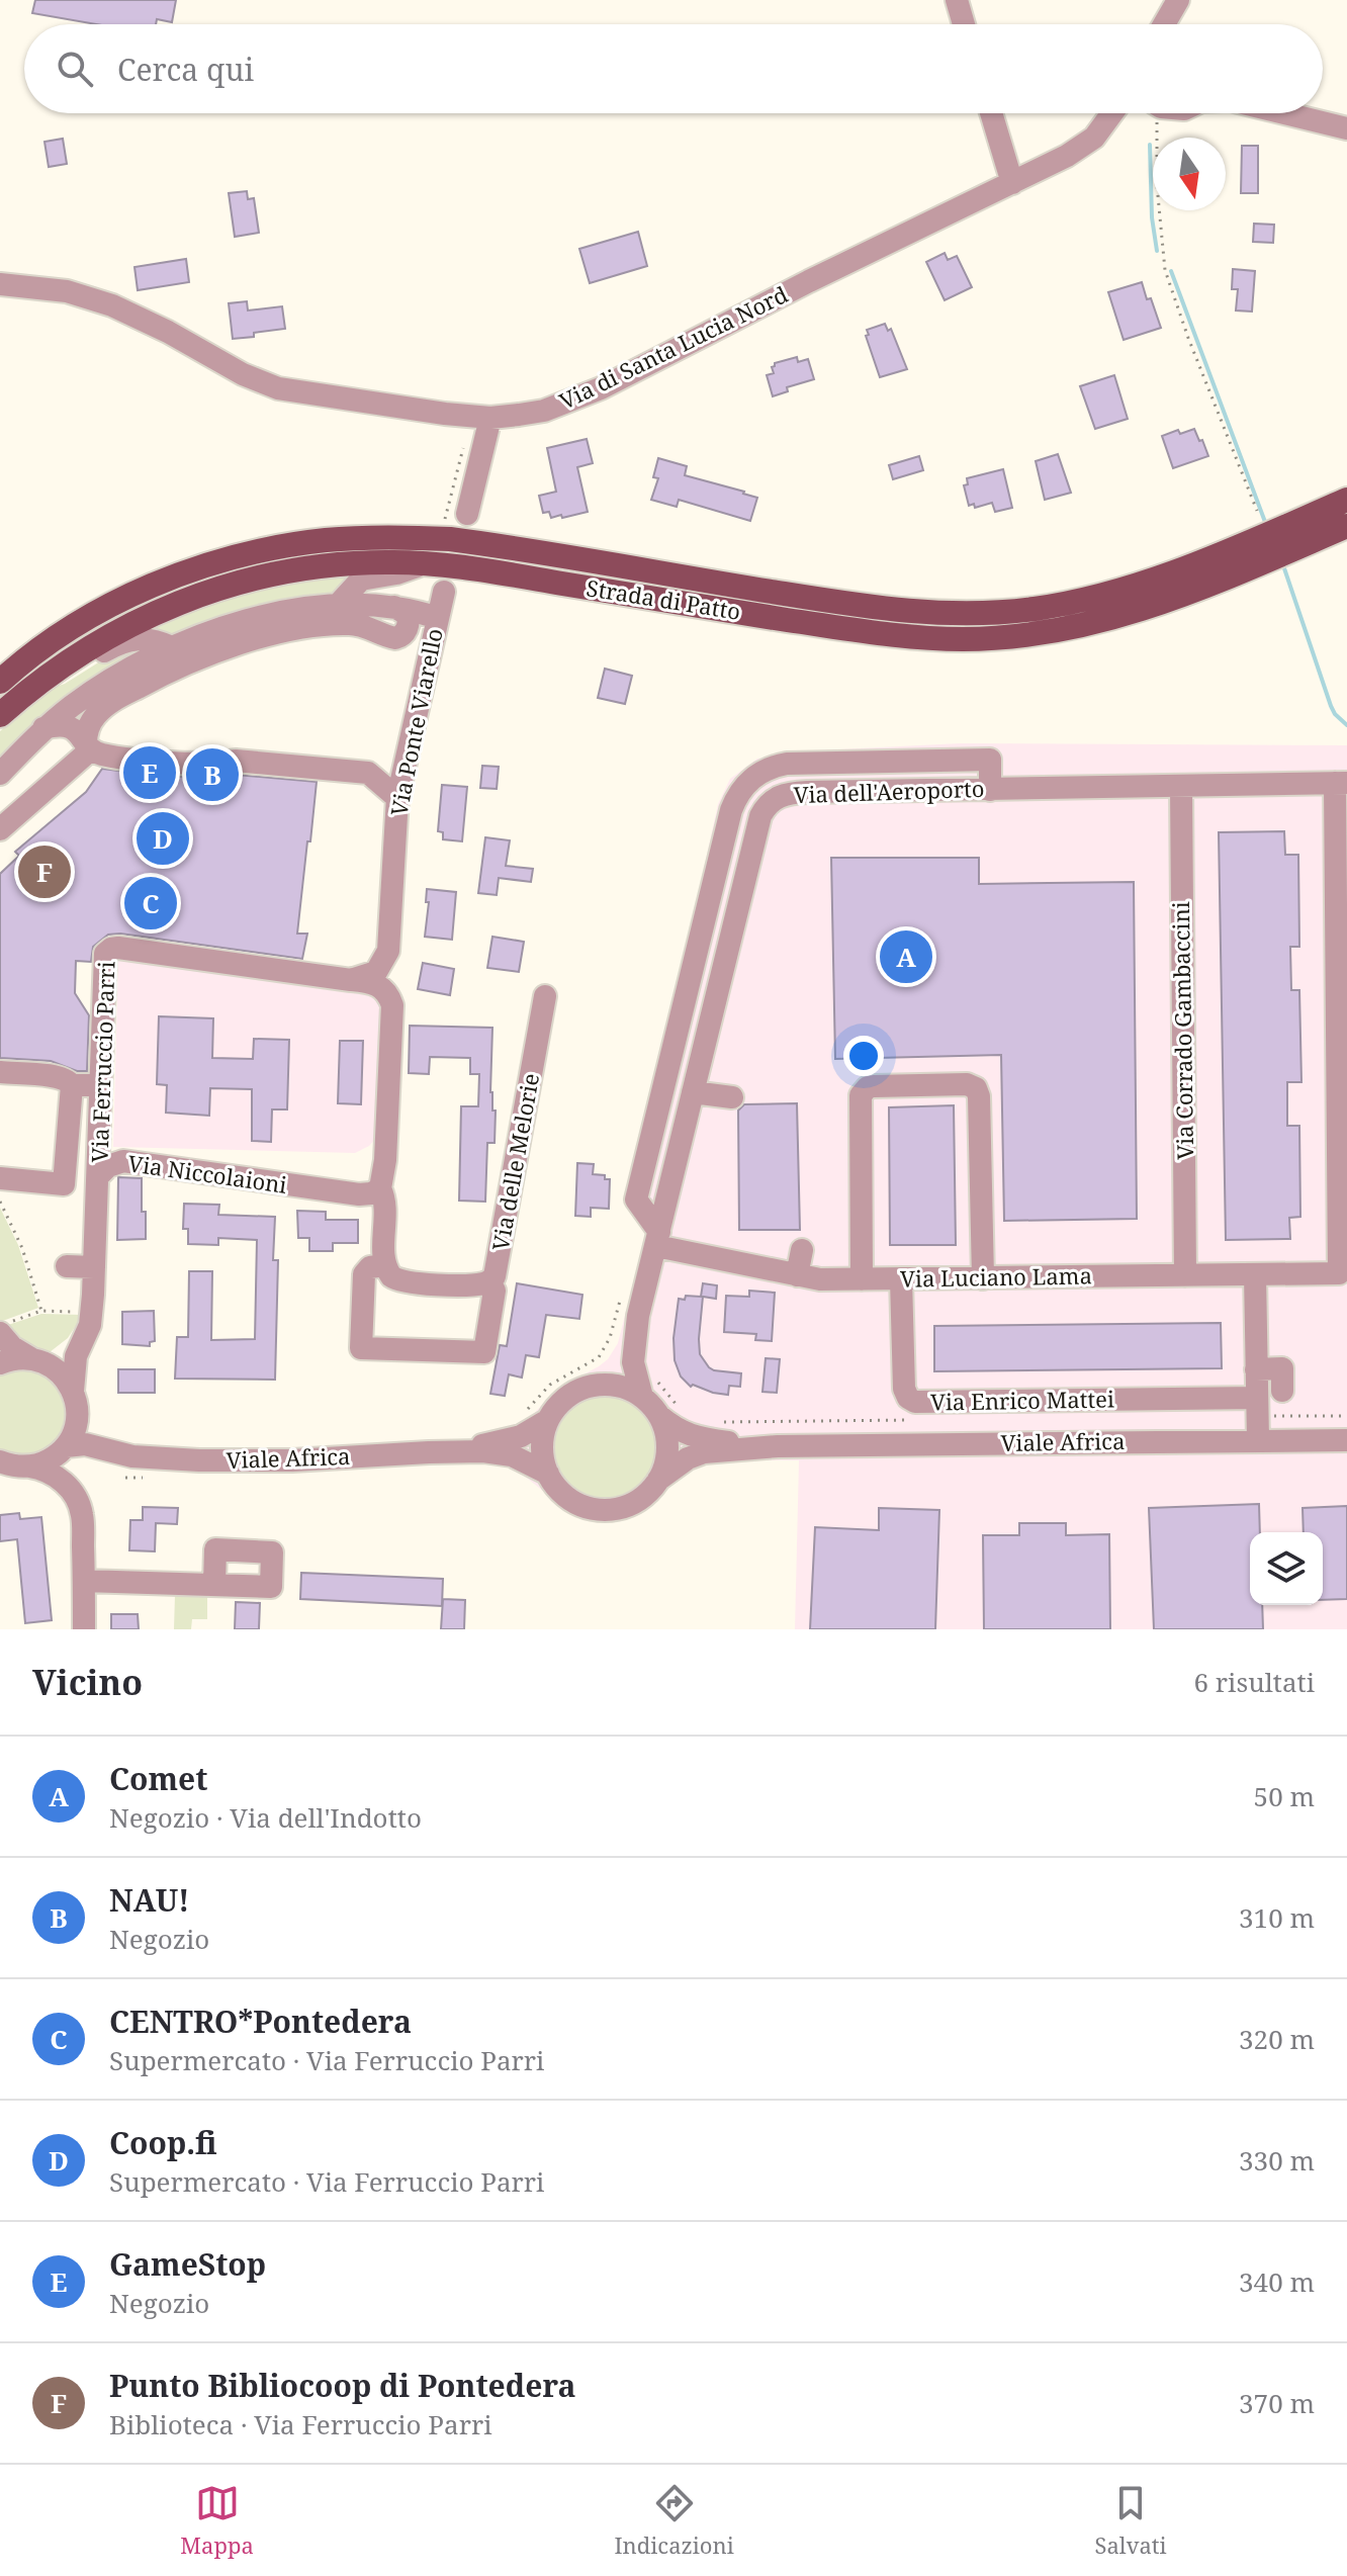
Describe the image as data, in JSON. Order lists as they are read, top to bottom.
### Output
{
  "streets": {
    "main road": ["Strada di Patto"],
    "street": [
      "Via di Santa Lucia Nord",
      "Via Ponte Viarello",
      "Via dell'Aeroporto",
      "Via Corrado Gambaccini",
      "Via Ferruccio Parri",
      "Via delle Melorie",
      "Via Niccolaioni",
      "Via Luciano Lama",
      "Via Enrico Mattei",
      "Viale Africa"
    ]
  },
  "crossings": [
    ["Via Ponte Viarello", "Via Ferruccio Parri"],
    ["Via dell'Aeroporto", "Via Corrado Gambaccini"],
    ["Via dell'Aeroporto", "Via Luciano Lama"],
    ["Via dell'Aeroporto", "Viale Africa"],
    ["Via Corrado Gambaccini", "Via Luciano Lama"],
    ["Via Ferruccio Parri", "Via Niccolaioni"],
    ["Via Niccolaioni", "Viale Africa"],
    ["Via Luciano Lama", "Via Enrico Mattei"]
  ],
  "north": "bottom",
  "page": {
    "search": "Cerca qui",
    "pins": [
      "E",
      "B",
      "D",
      "F",
      "C",
      "A"
    ],
    "heading": ["Vicino", "6 risultati"],
    "list": [
      {
        "mark": "A",
        "name": "Comet",
        "note": "Negozio · Via dell'Indotto",
        "value": "50 m"
      },
      {
        "mark": "B",
        "name": "NAU!",
        "note": "Negozio",
        "value": "310 m"
      },
      {
        "mark": "C",
        "name": "CENTRO*Pontedera",
        "note": "Supermercato · Via Ferruccio Parri",
        "value": "320 m"
      },
      {
        "mark": "D",
        "name": "Coop.fi",
        "note": "Supermercato · Via Ferruccio Parri",
        "value": "330 m"
      },
      {
        "mark": "E",
        "name": "GameStop",
        "note": "Negozio",
        "value": "340 m"
      },
      {
        "mark": "F",
        "name": "Punto Bibliocoop di Pontedera",
        "note": "Biblioteca · Via Ferruccio Parri",
        "value": "370 m"
      }
    ],
    "nav": ["Mappa", "Indicazioni", "Salvati"]
  }
}
